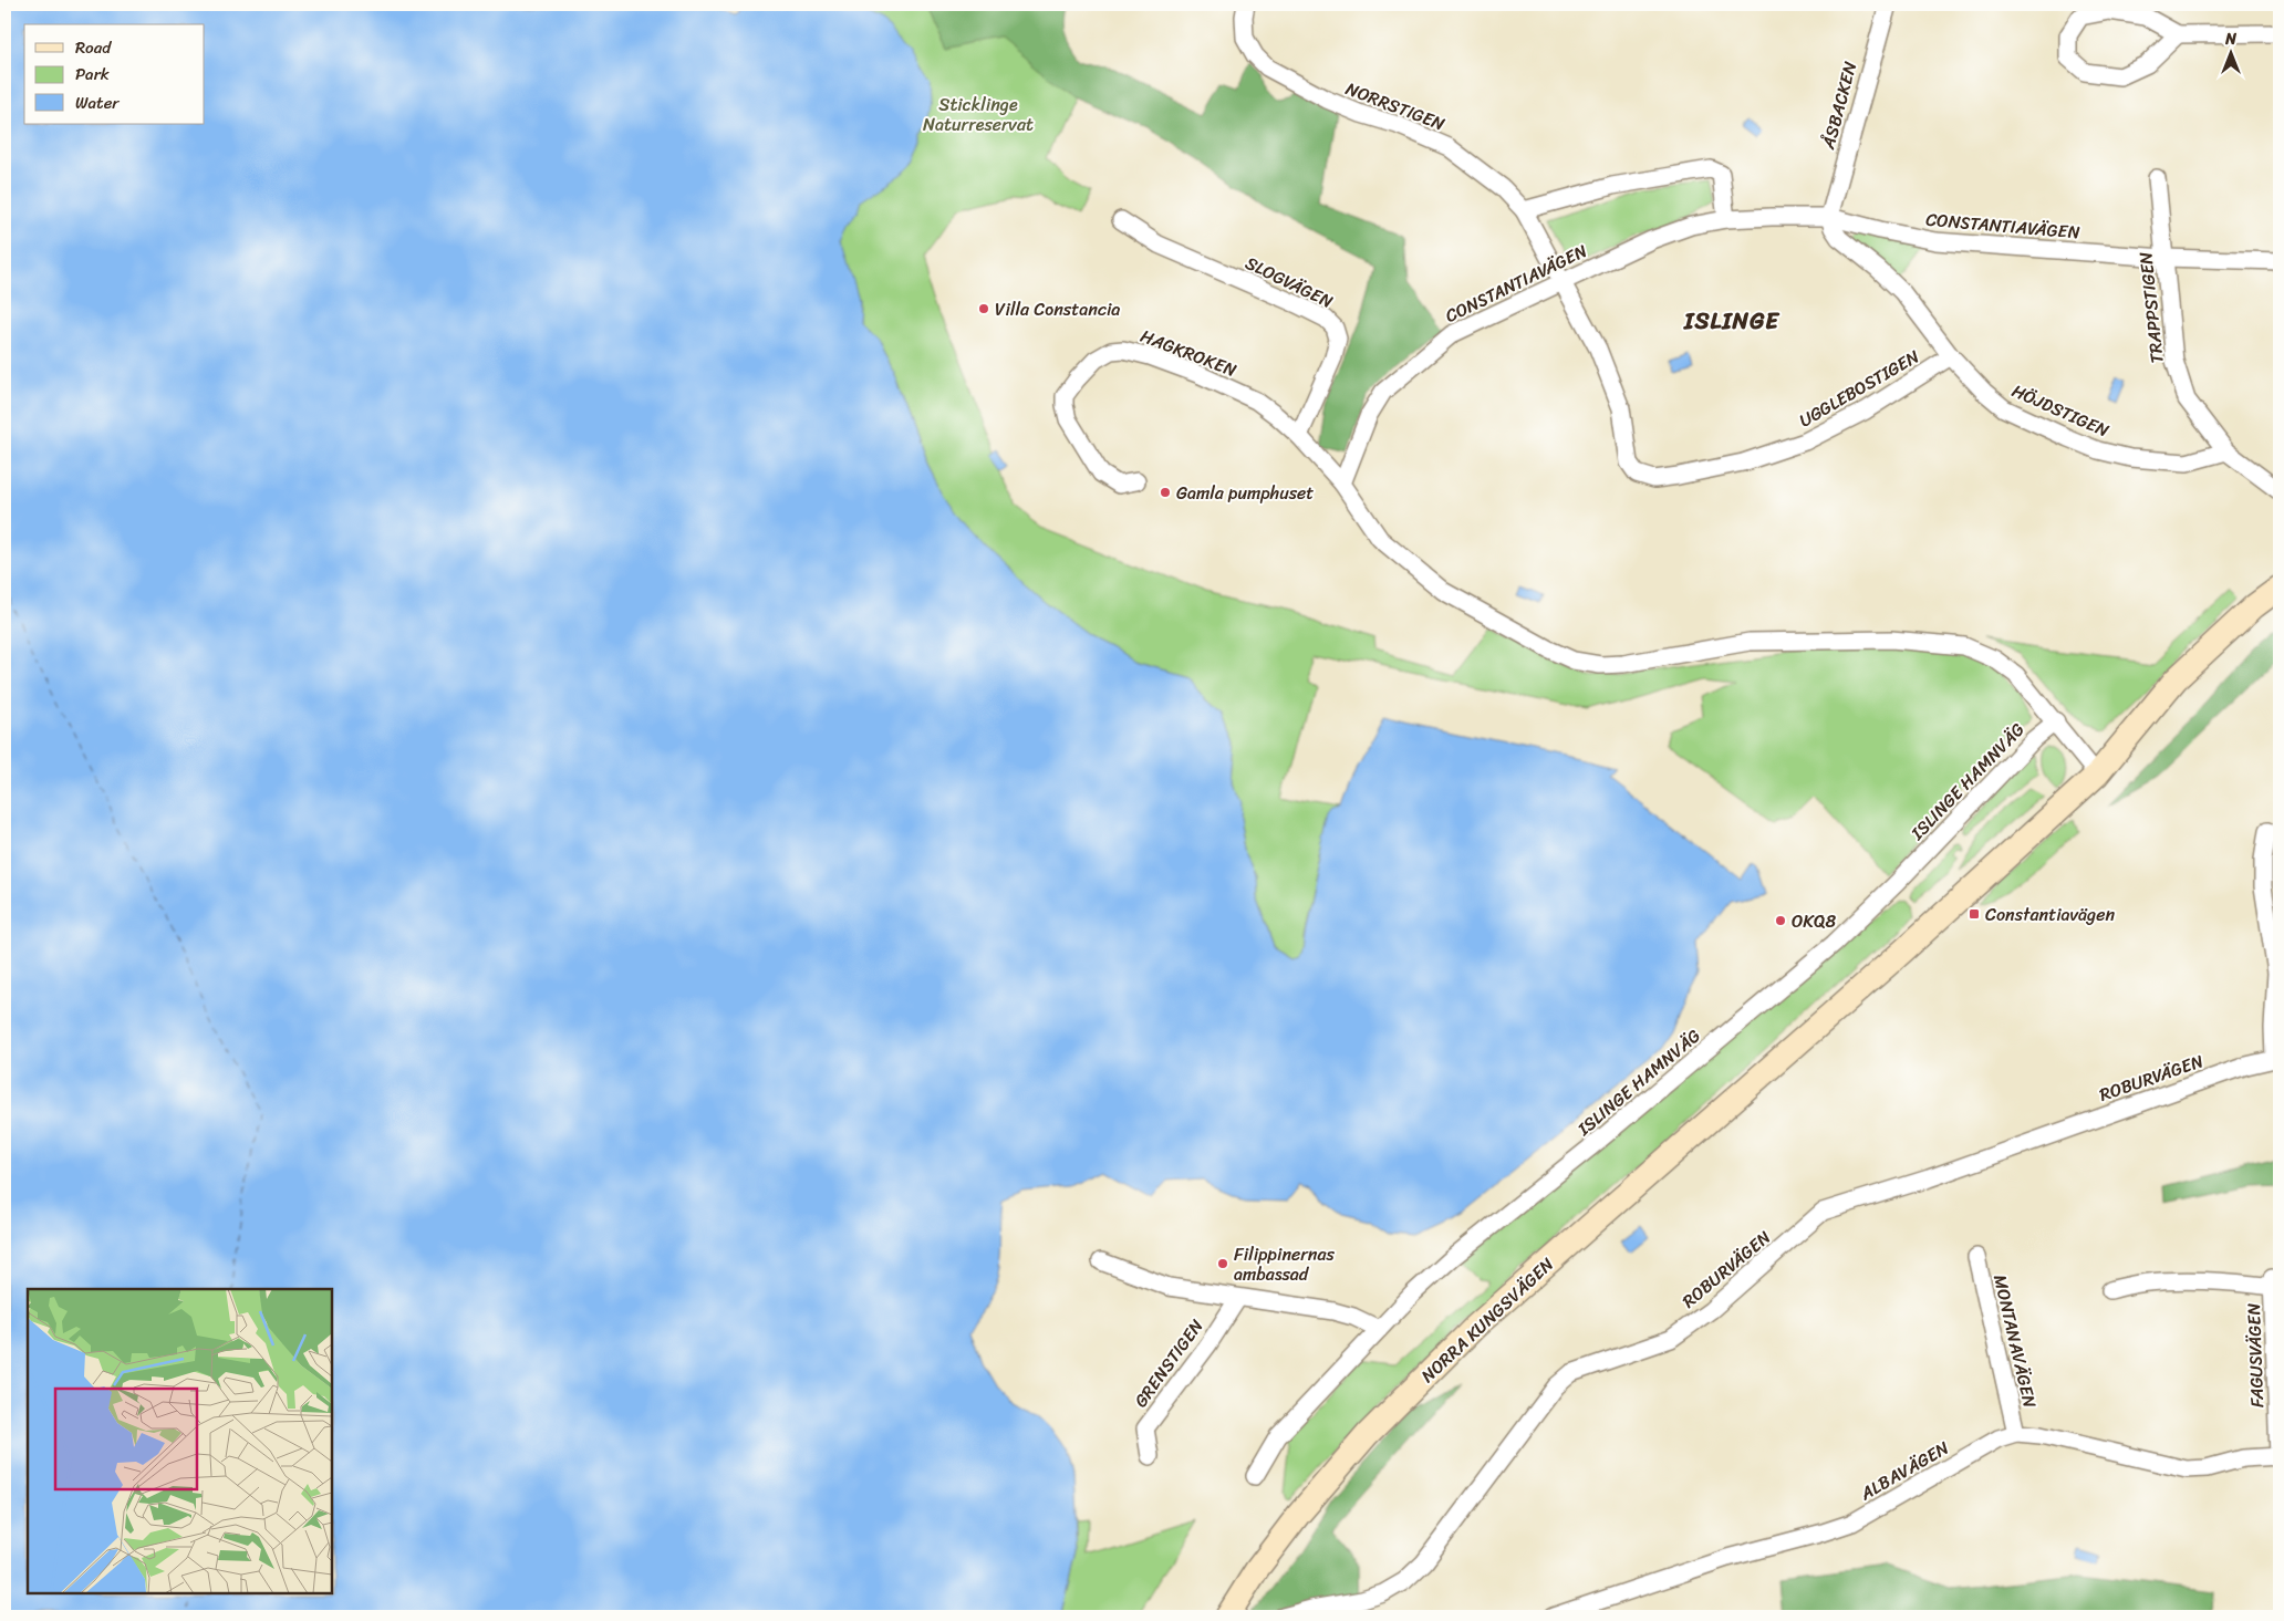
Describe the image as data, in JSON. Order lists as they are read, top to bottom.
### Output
{
  "streets": {
    "main road": ["NORRA KUNGSVÄGEN"],
    "street": [
      "ÅSBACKEN",
      "NORRSTIGEN",
      "CONSTANTIAVÄGEN",
      "SLOGVÄGEN",
      "TRAPPSTIGEN",
      "HAGKROKEN",
      "UGGLEBOSTIGEN",
      "HÖJDSTIGEN",
      "ISLINGE HAMNVÄG",
      "ROBURVÄGEN",
      "MONTANAVÄGEN",
      "FAGUSVÄGEN",
      "GRENSTIGEN",
      "ALBAVÄGEN"
    ]
  },
  "crossings": [
    ["ÅSBACKEN", "CONSTANTIAVÄGEN"],
    ["ÅSBACKEN", "HÖJDSTIGEN"],
    ["NORRSTIGEN", "CONSTANTIAVÄGEN"],
    ["NORRSTIGEN", "UGGLEBOSTIGEN"],
    ["CONSTANTIAVÄGEN", "TRAPPSTIGEN"],
    ["CONSTANTIAVÄGEN", "HAGKROKEN"],
    ["CONSTANTIAVÄGEN", "HÖJDSTIGEN"],
    ["SLOGVÄGEN", "HAGKROKEN"],
    ["TRAPPSTIGEN", "HÖJDSTIGEN"],
    ["UGGLEBOSTIGEN", "HÖJDSTIGEN"],
    ["ISLINGE HAMNVÄG", "GRENSTIGEN"],
    ["MONTANAVÄGEN", "ALBAVÄGEN"],
    ["FAGUSVÄGEN", "ALBAVÄGEN"]
  ],
  "districts": ["ISLINGE"],
  "parks": ["Sticklinge Naturreservat"],
  "places": {
    "other": [
      "Villa Constancia",
      "Gamla pumphuset",
      "OKQ8",
      "Filippinernas ambassad"
    ],
    "transit": ["Constantiavägen"]
  },
  "legend": ["Road", "Park", "Water"],
  "north": "top"
}
